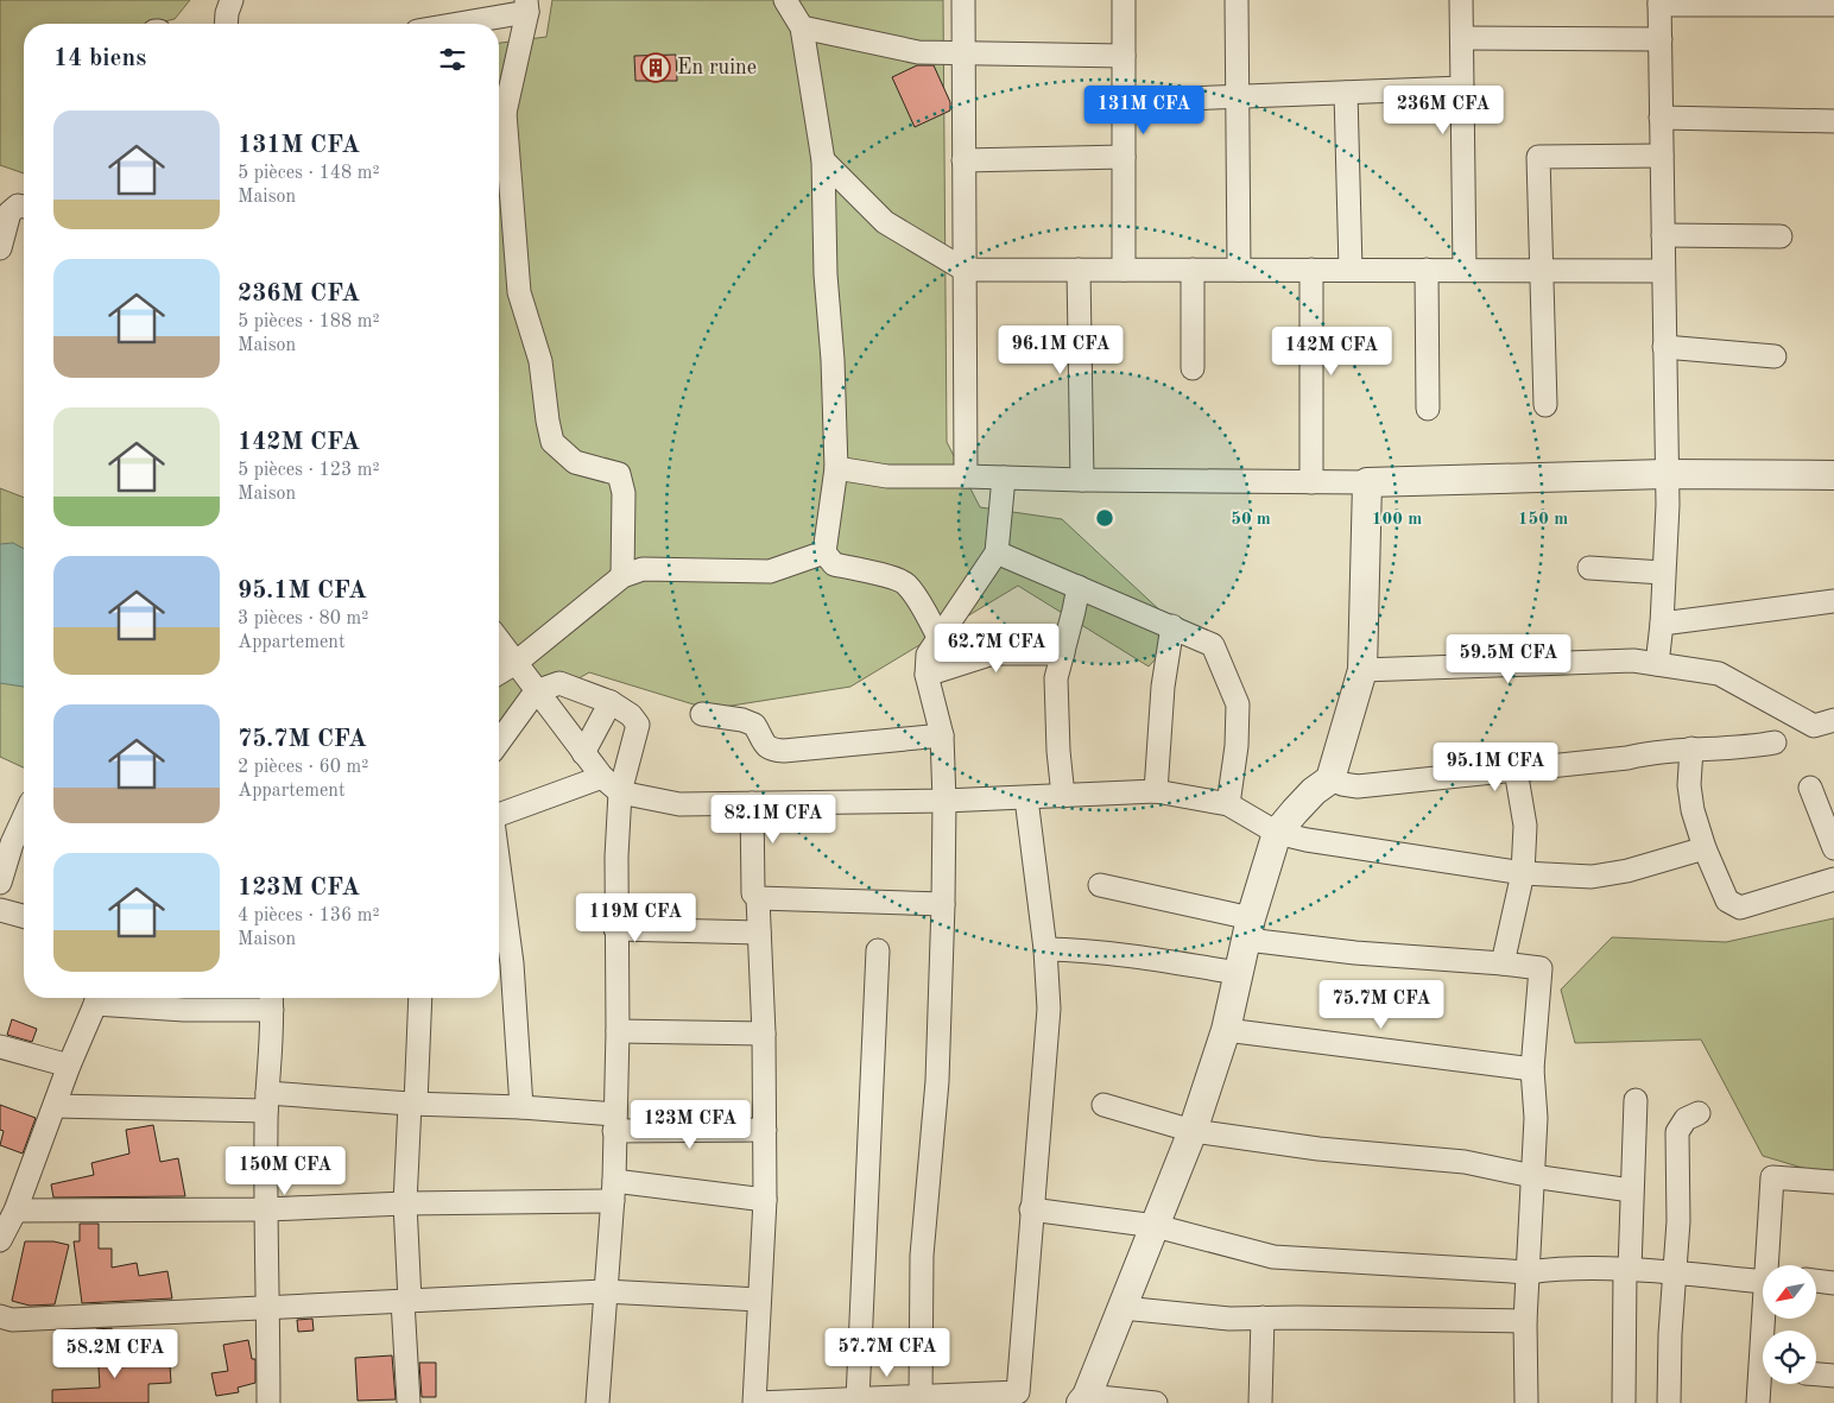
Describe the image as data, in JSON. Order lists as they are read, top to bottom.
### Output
{
  "places": {
    "building": ["En ruine"]
  },
  "north": "bottom left",
  "page": {
    "heading": "14 biens",
    "price": [
      "131M CFA",
      "236M CFA",
      "96.1M CFA",
      "142M CFA",
      "62.7M CFA",
      "59.5M CFA",
      "95.1M CFA",
      "82.1M CFA",
      "119M CFA",
      "75.7M CFA",
      "123M CFA",
      "150M CFA",
      "57.7M CFA",
      "58.2M CFA"
    ],
    "list": [
      {
        "name": "131M CFA",
        "note": "5 pièces · 148 m² · Maison"
      },
      {
        "name": "236M CFA",
        "note": "5 pièces · 188 m² · Maison"
      },
      {
        "name": "142M CFA",
        "note": "5 pièces · 123 m² · Maison"
      },
      {
        "name": "95.1M CFA",
        "note": "3 pièces · 80 m² · Appartement"
      },
      {
        "name": "75.7M CFA",
        "note": "2 pièces · 60 m² · Appartement"
      },
      {
        "name": "123M CFA",
        "note": "4 pièces · 136 m² · Maison"
      }
    ]
  },
  "rings": ["50 m", "100 m", "150 m"]
}
